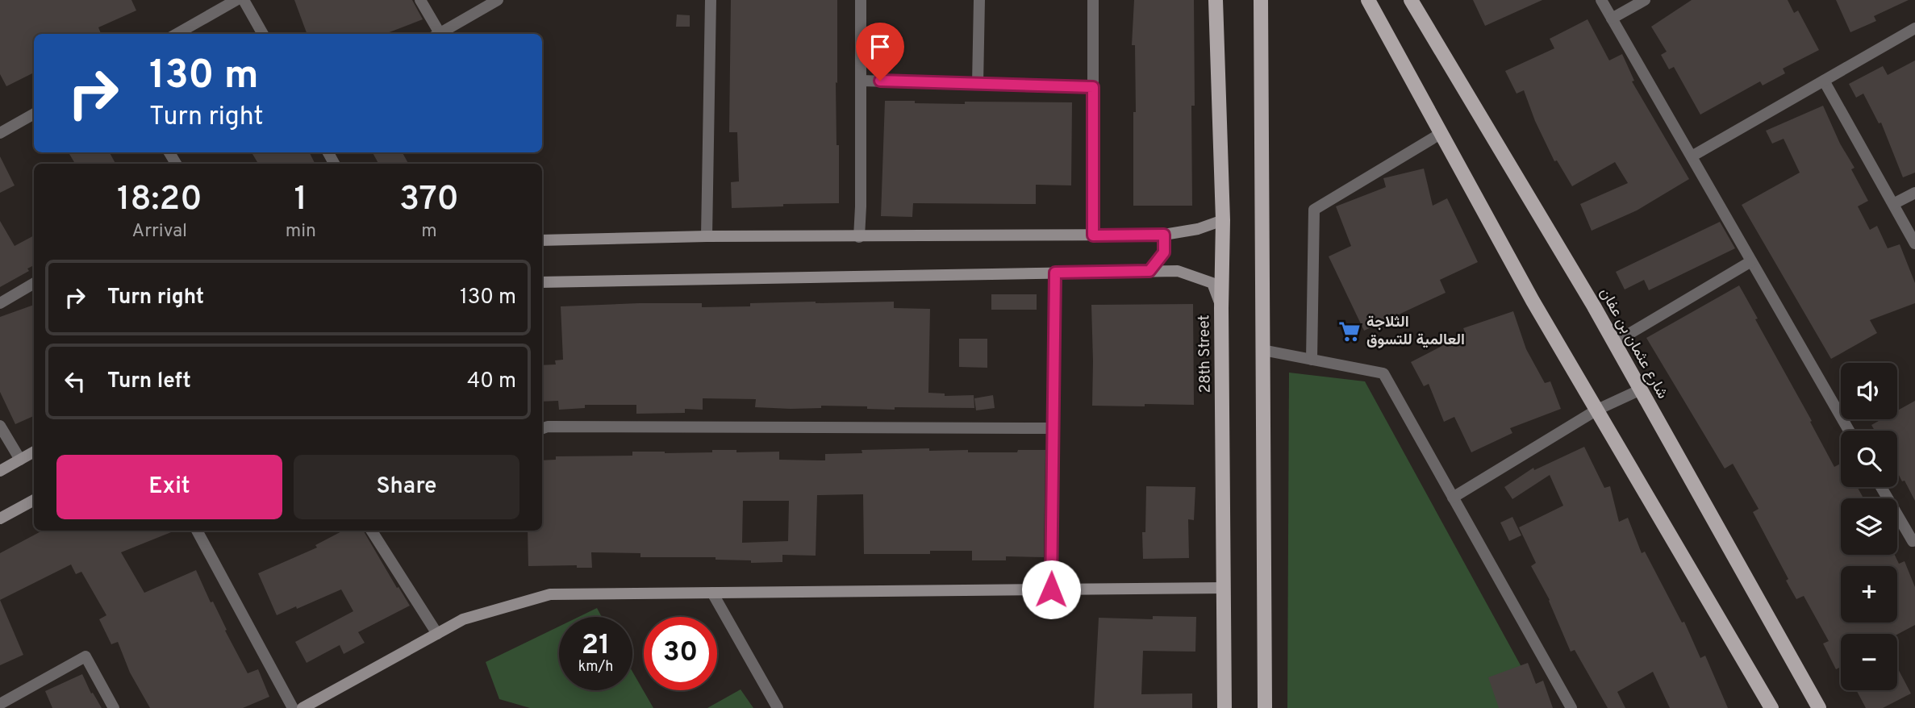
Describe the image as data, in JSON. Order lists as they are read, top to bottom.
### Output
{
  "streets": {
    "main road": ["شارع عثمان بن عفان", "28th Street"]
  },
  "places": {
    "supermarket": ["الثلاجة العالمية للتسوق"]
  },
  "page": {
    "turn": ["130 m", "Turn right"],
    "eta": [
      "18:20",
      "Arrival",
      "1",
      "min",
      "370",
      "m"
    ],
    "list": [
      {
        "name": "Turn right",
        "value": "130 m"
      },
      {
        "name": "Turn left",
        "value": "40 m"
      }
    ],
    "map_buttons": ["+", "−"],
    "buttons": ["Exit", "Share"],
    "speed": "21 km/h",
    "limit": "30"
  }
}
